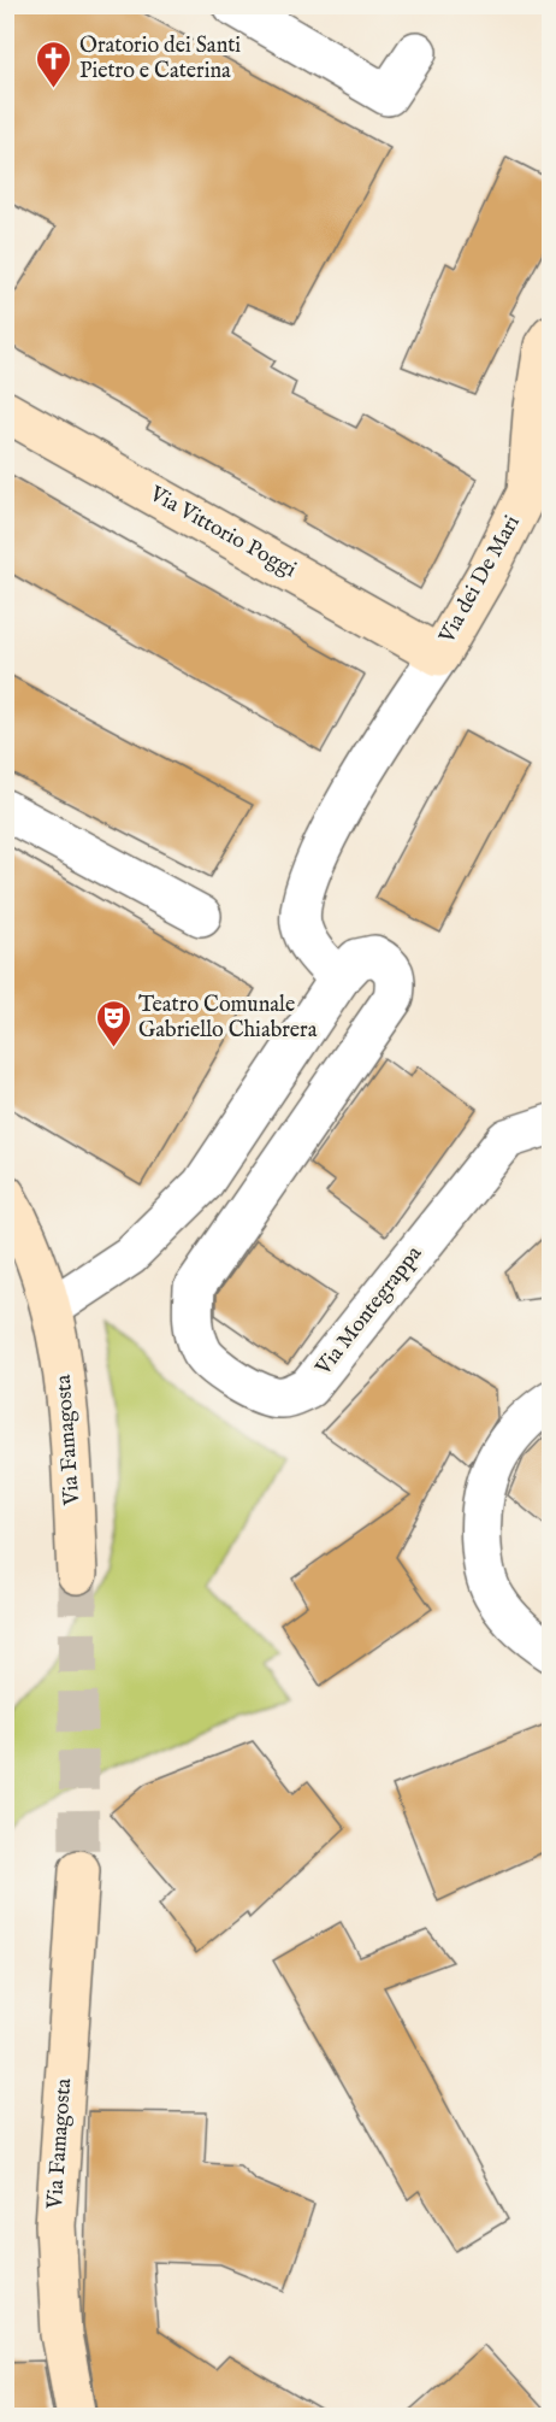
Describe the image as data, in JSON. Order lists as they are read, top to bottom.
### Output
{
  "streets": {
    "street": [
      "Via Vittorio Poggi",
      "Via dei De Mari",
      "Via Montegrappa",
      "Via Famagosta"
    ]
  },
  "crossings": [
    ["Via Vittorio Poggi", "Via dei De Mari"]
  ],
  "places": {
    "church": ["Oratorio dei Santi Pietro e Caterina"],
    "theatre": ["Teatro Comunale Gabriello Chiabrera"]
  }
}
